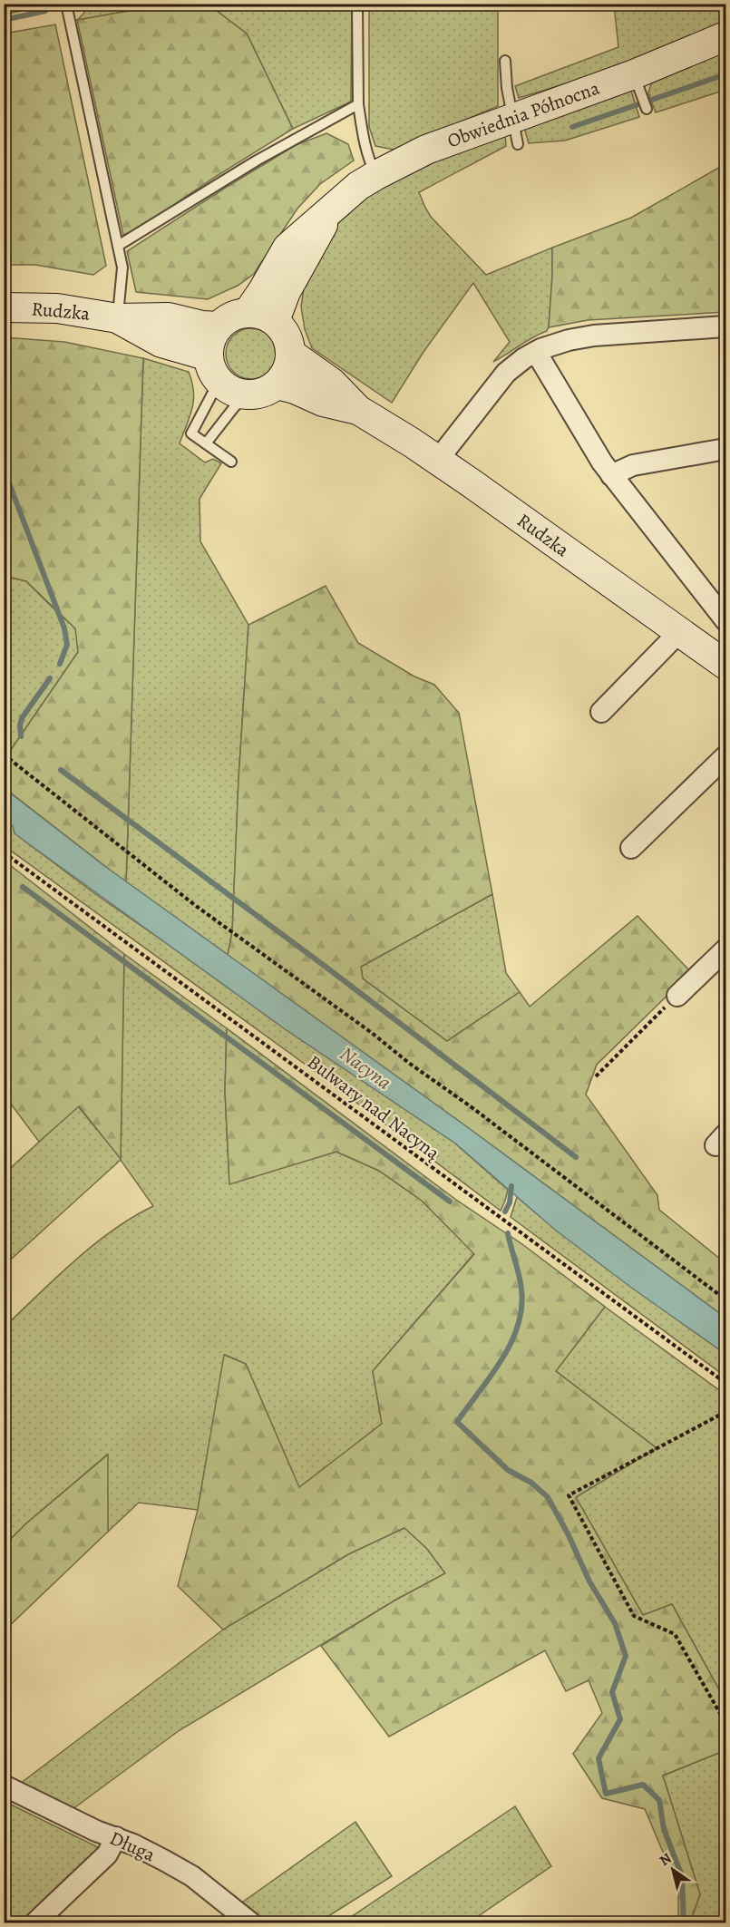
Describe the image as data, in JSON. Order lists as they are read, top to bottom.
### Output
{
  "streets": {
    "main road": ["Obwiednia Północna", "Rudzka"],
    "street": ["Długa"],
    "path": ["Bulwary nad Nacyną"]
  },
  "crossings": [
    ["Obwiednia Północna", "Rudzka"]
  ],
  "water": ["Nacyna"],
  "north": "top left"
}
